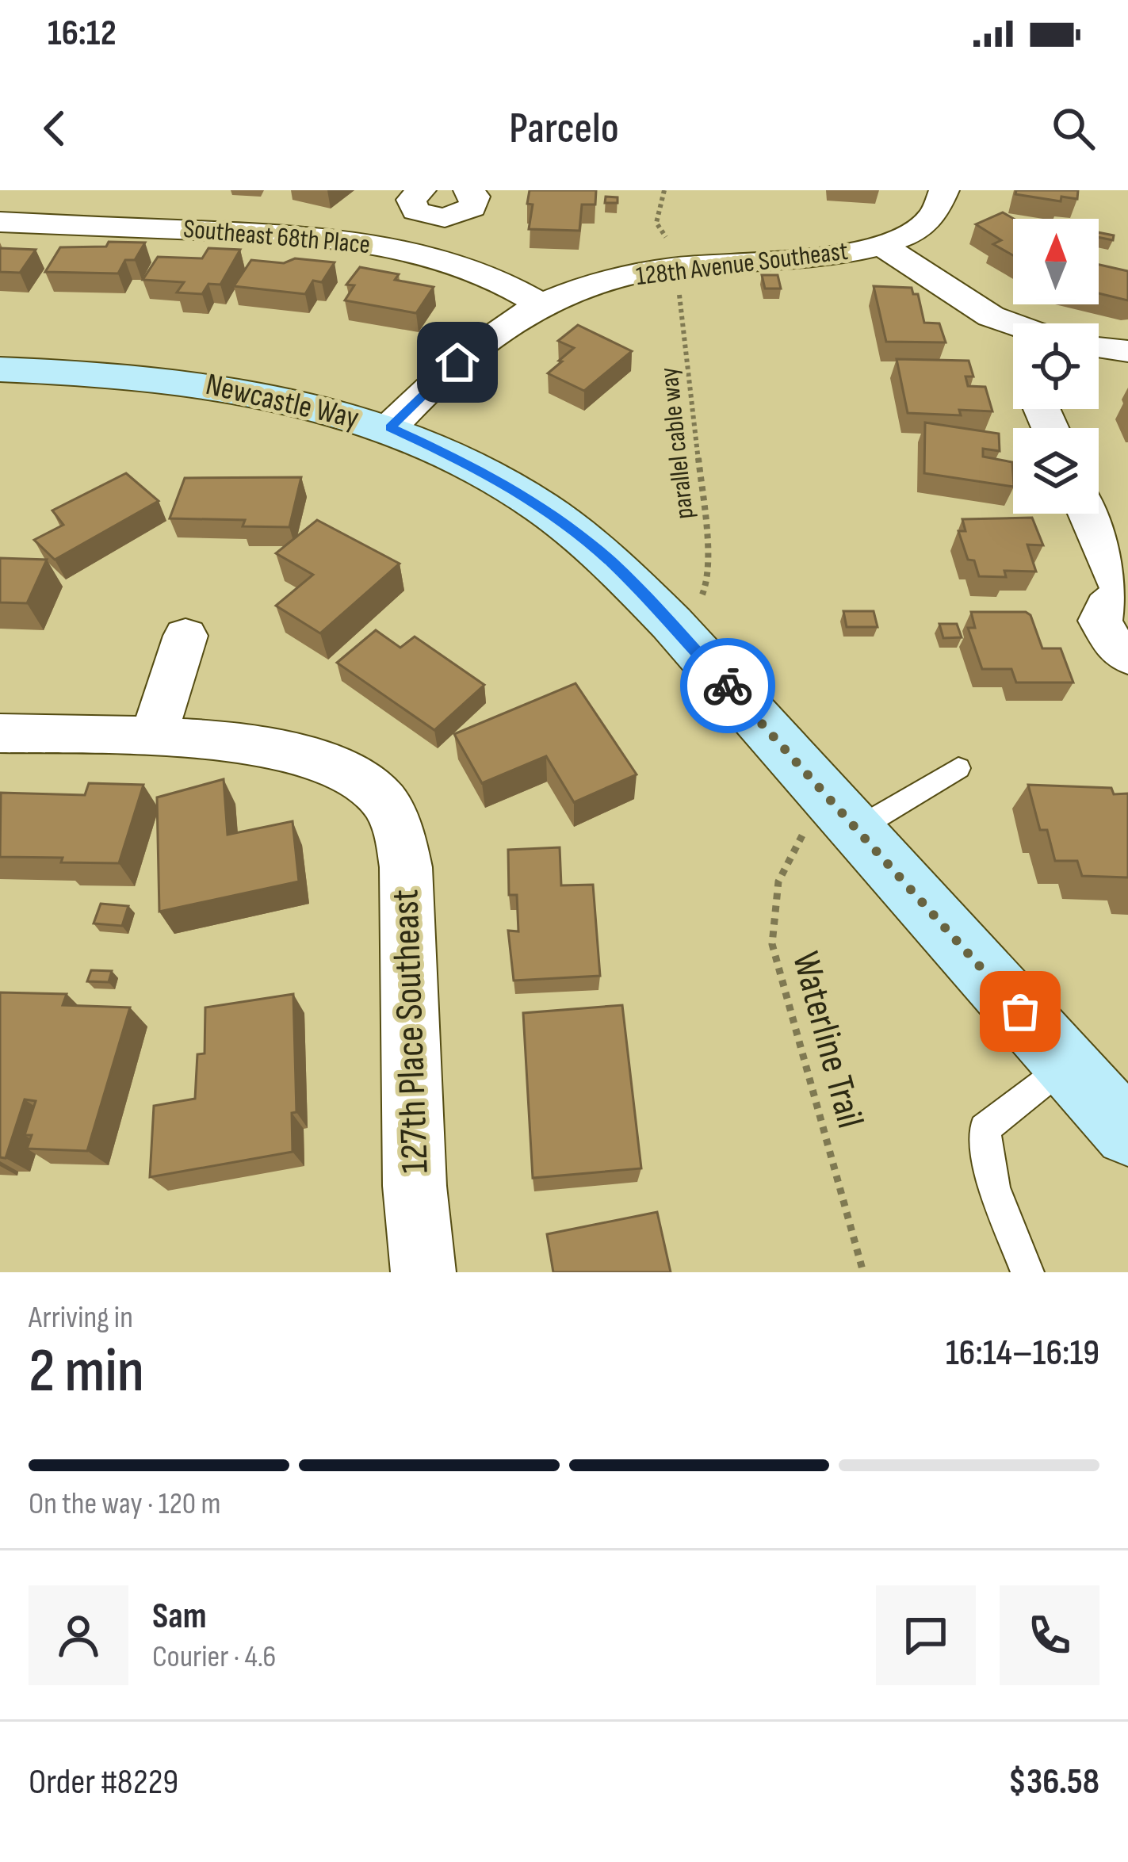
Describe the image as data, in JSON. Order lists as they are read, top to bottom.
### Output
{
  "streets": {
    "main road": ["Newcastle Way"],
    "street": ["Southeast 68th Place", "128th Avenue Southeast", "127th Place Southeast"],
    "path": ["parallel cable way", "Waterline Trail"]
  },
  "crossings": [
    ["Southeast 68th Place", "128th Avenue Southeast"],
    ["128th Avenue Southeast", "Newcastle Way"],
    ["Newcastle Way", "Waterline Trail"]
  ],
  "north": "top",
  "page": {
    "status": "16:12",
    "header": "Parcelo",
    "heading": ["2 min", "Arriving in", "16:14–16:19"],
    "panel": [
      "Sam",
      "Courier · 4.6",
      "Order #8229",
      "$36.58"
    ],
    "bar": "On the way · 120 m"
  }
}
